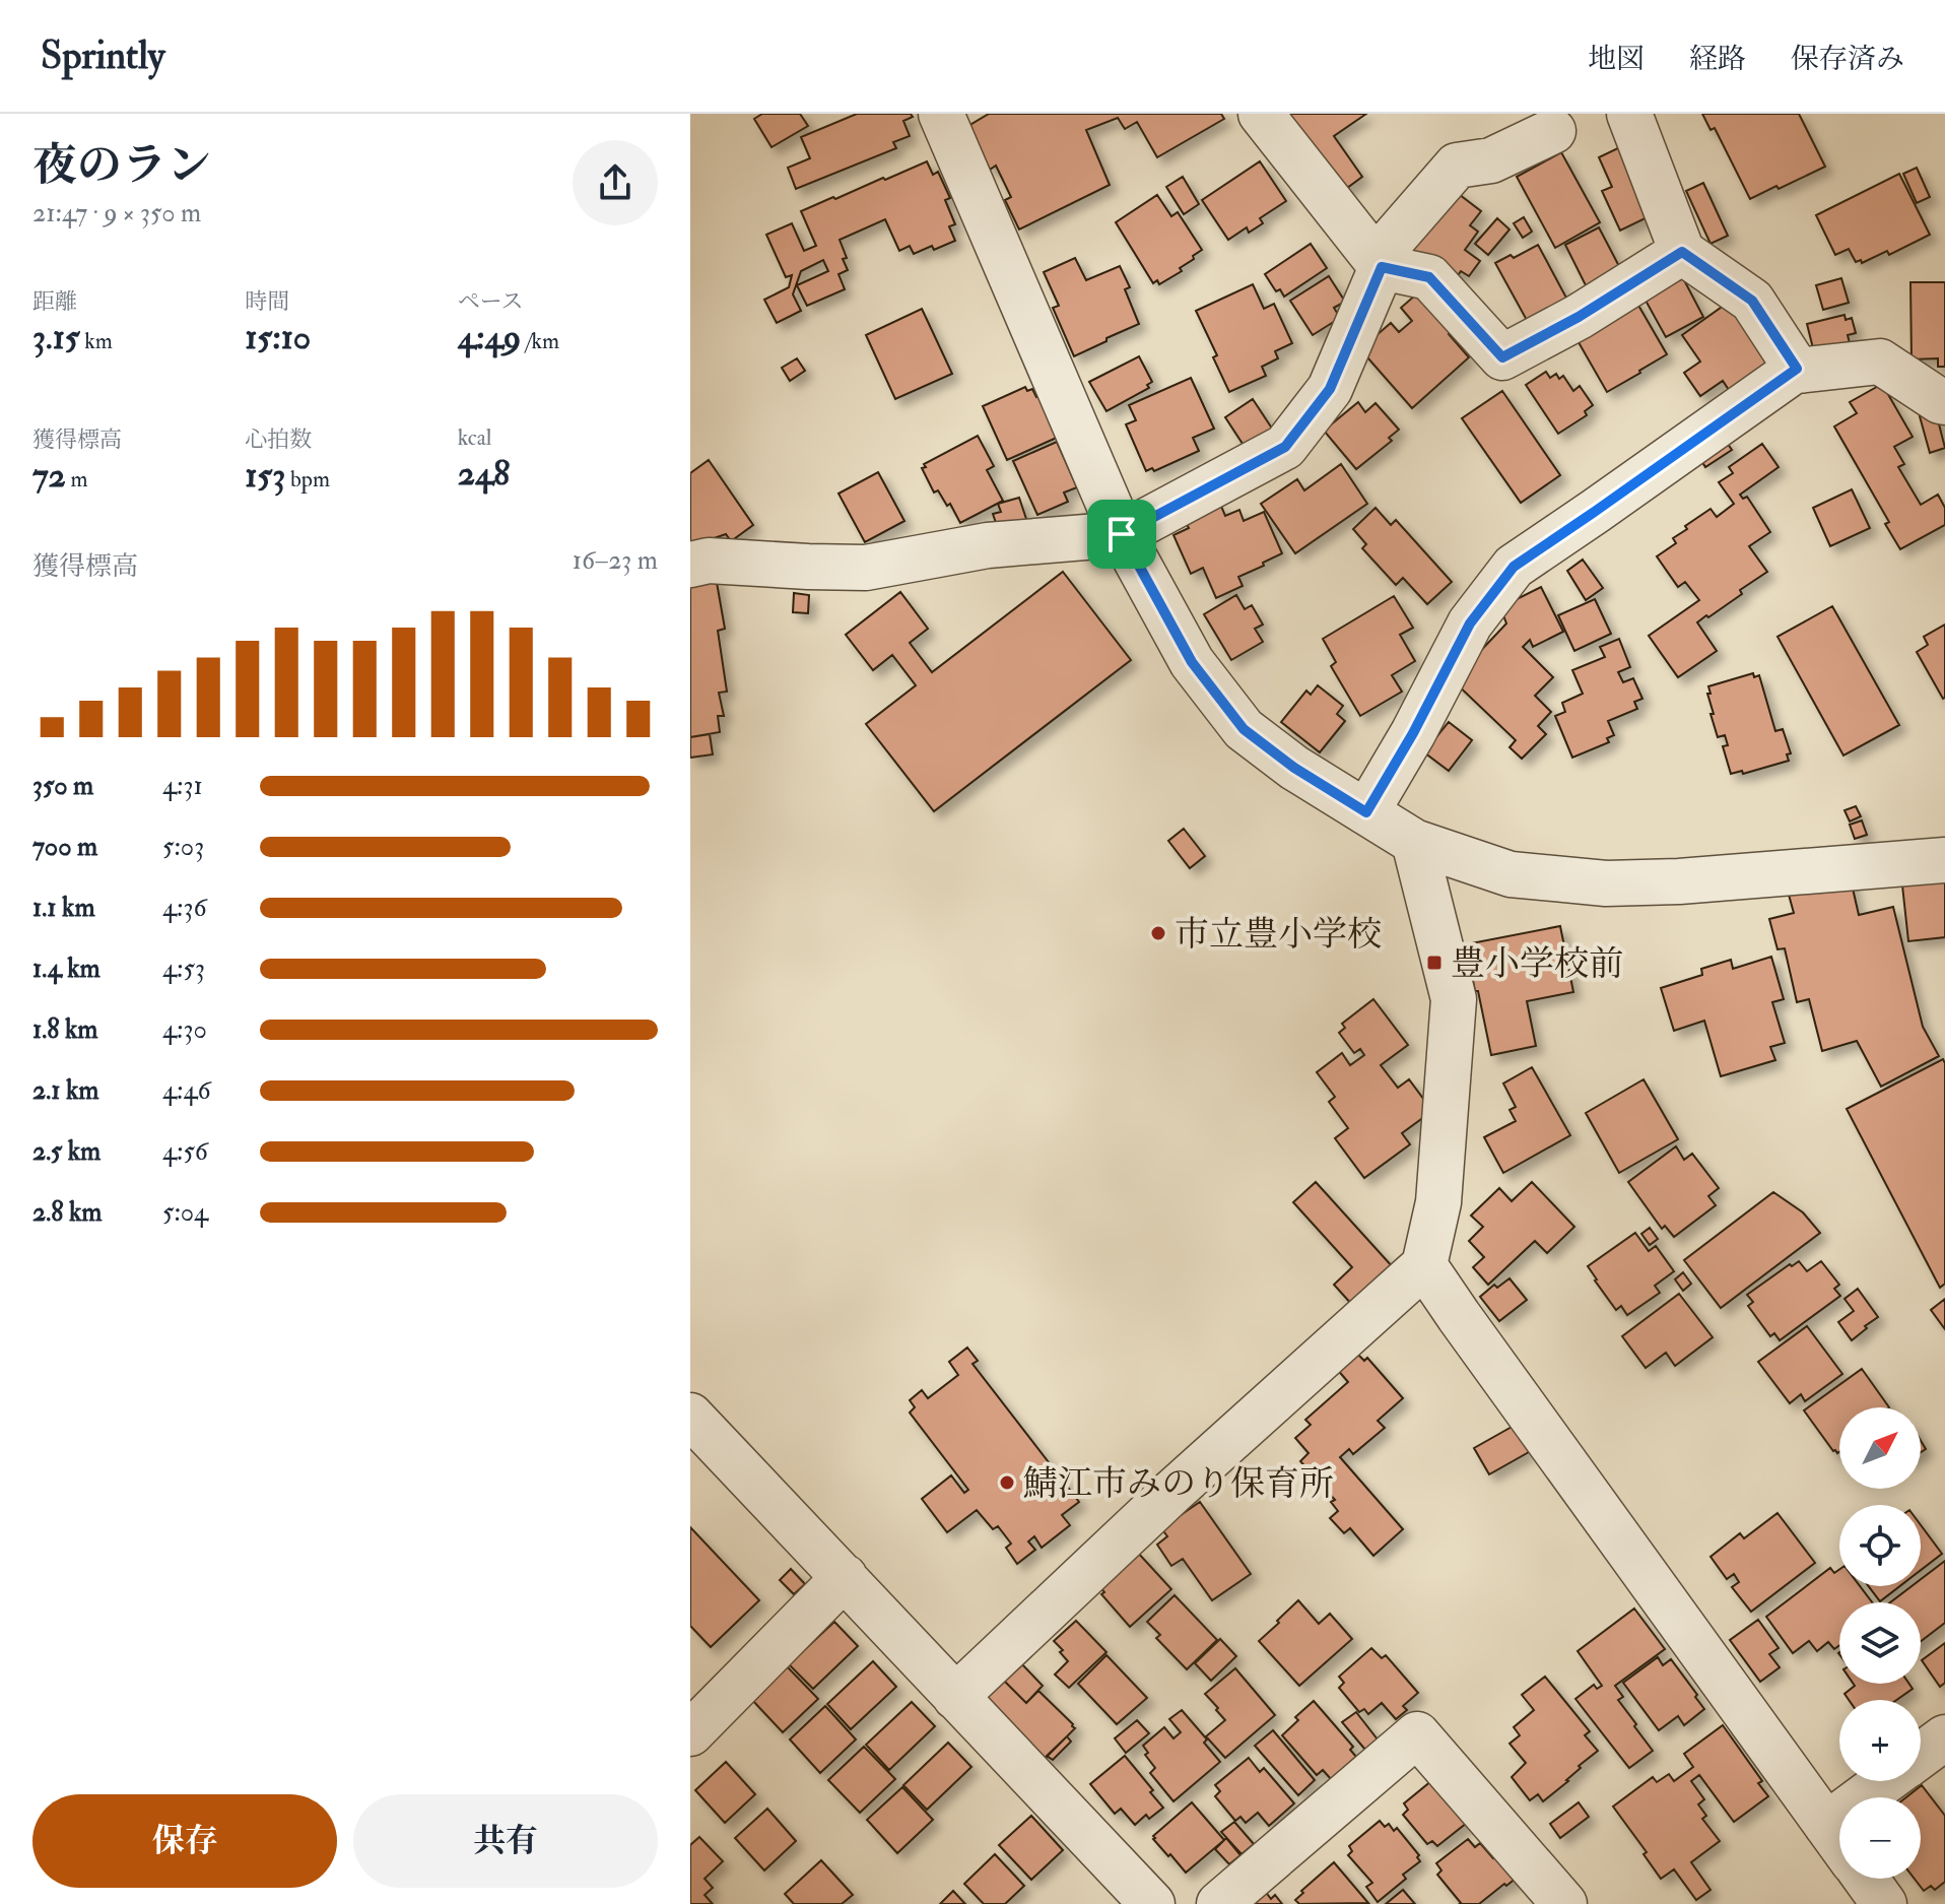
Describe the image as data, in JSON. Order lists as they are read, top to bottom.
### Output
{
  "places": {
    "other": ["市立豊小学校", "鯖江市みのり保育所"],
    "transit": ["豊小学校前"]
  },
  "north": "top right",
  "page": {
    "header": "Sprintly",
    "nav": ["地図", "経路", "保存済み"],
    "heading": ["夜のラン", "21:47 · 9 × 350 m"],
    "stats": [
      ["距離", "3.15 km"],
      ["時間", "15:10"],
      ["ペース", "4:49 /km"],
      ["獲得標高", "72 m"],
      ["心拍数", "153 bpm"],
      ["kcal", "248"]
    ],
    "chart": ["獲得標高", "16–23 m"],
    "list": [
      {
        "name": "350 m",
        "note": "4:31"
      },
      {
        "name": "700 m",
        "note": "5:03"
      },
      {
        "name": "1.1 km",
        "note": "4:36"
      },
      {
        "name": "1.4 km",
        "note": "4:53"
      },
      {
        "name": "1.8 km",
        "note": "4:30"
      },
      {
        "name": "2.1 km",
        "note": "4:46"
      },
      {
        "name": "2.5 km",
        "note": "4:56"
      },
      {
        "name": "2.8 km",
        "note": "5:04"
      }
    ],
    "map_buttons": ["+", "−"],
    "buttons": ["保存", "共有"]
  }
}
